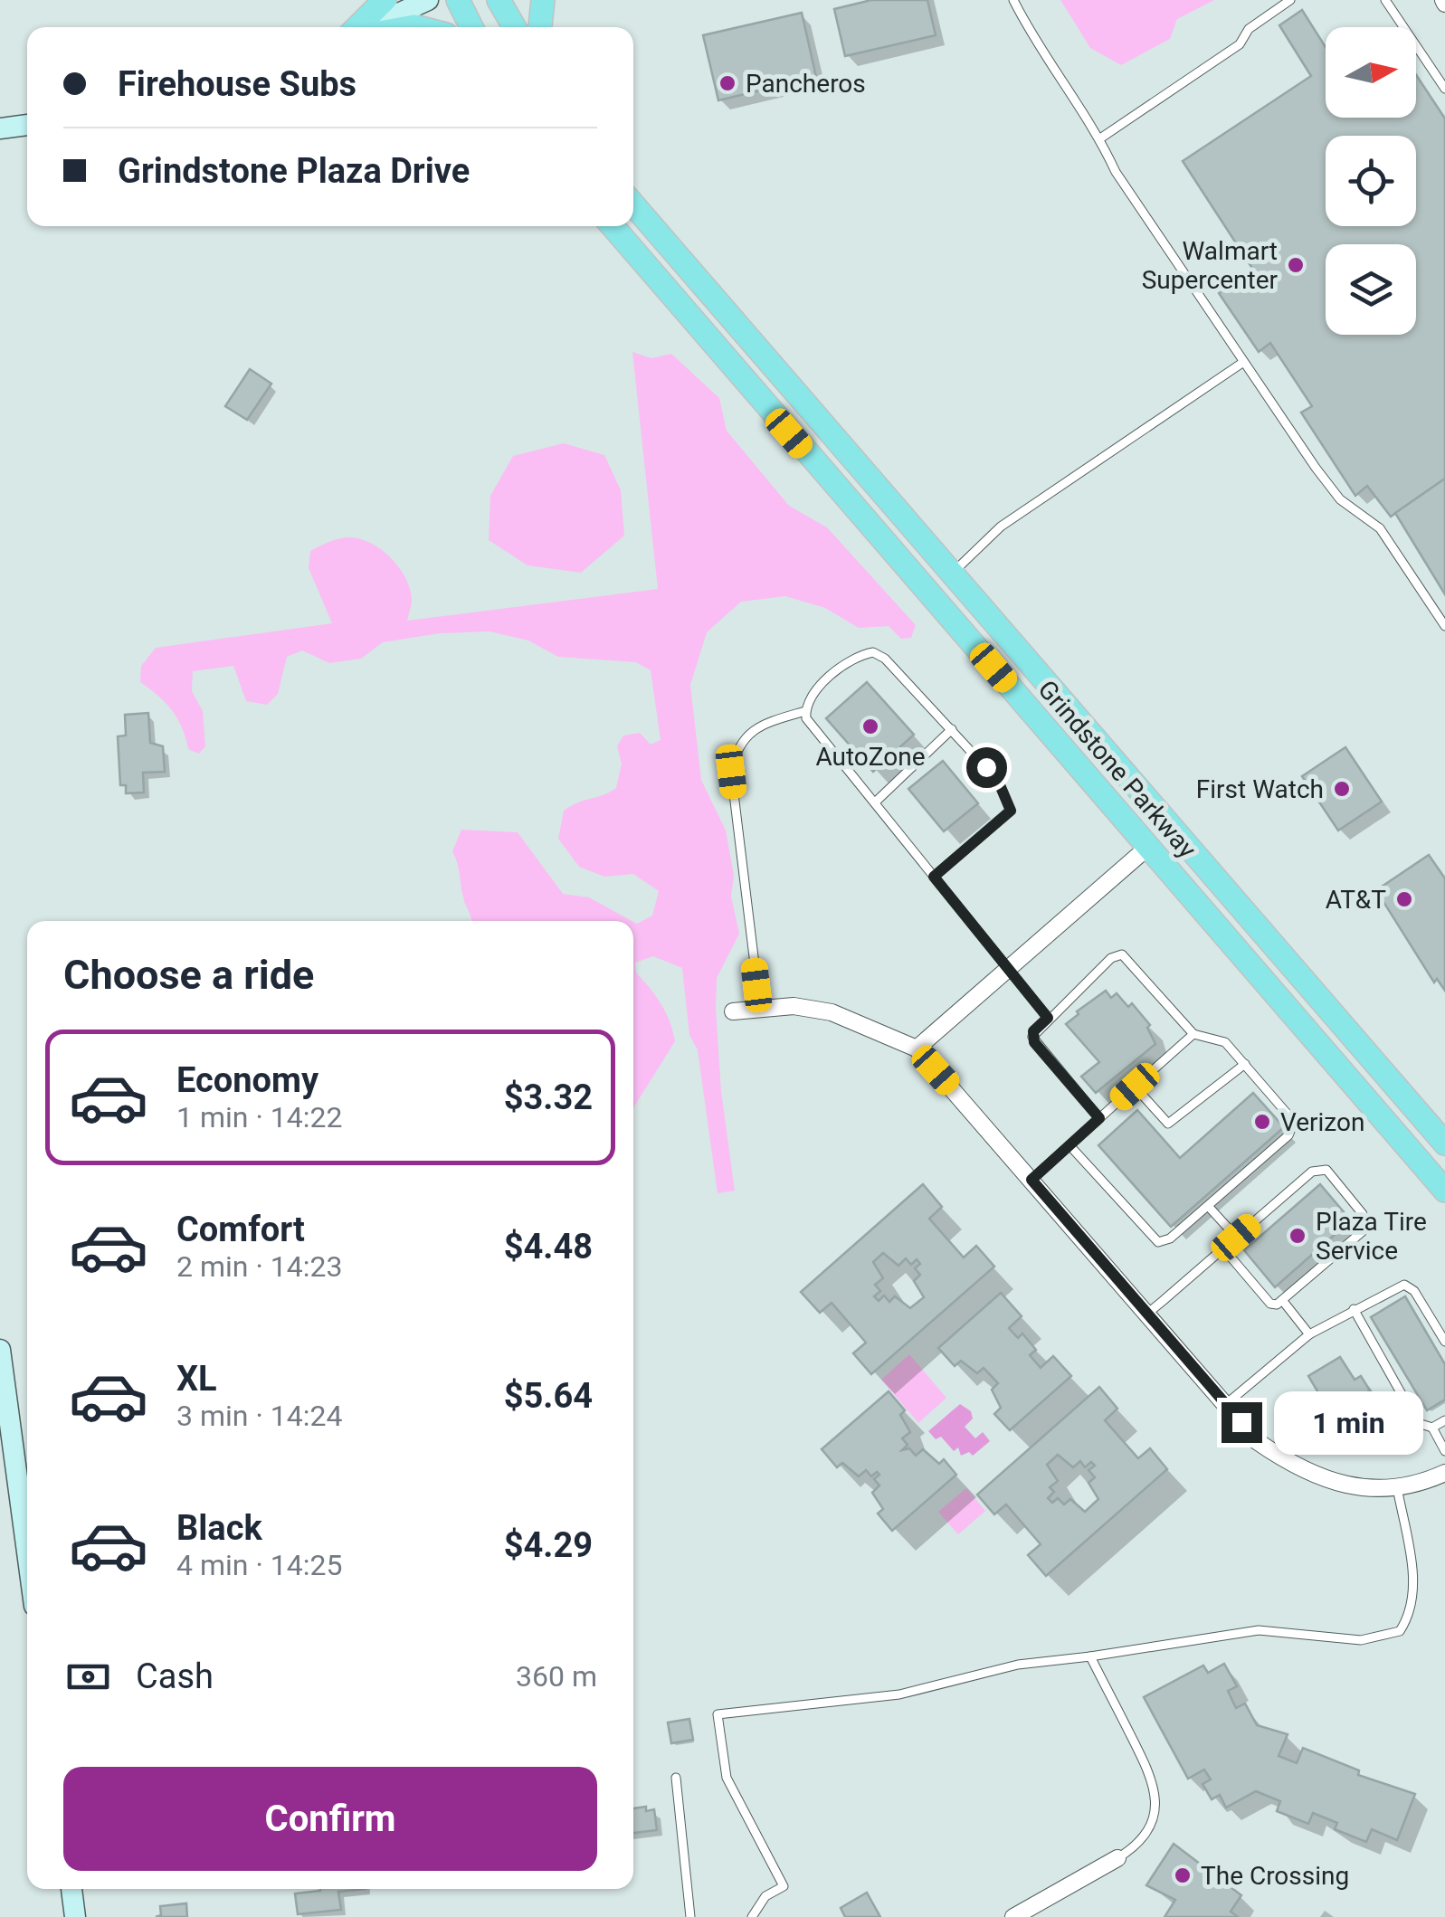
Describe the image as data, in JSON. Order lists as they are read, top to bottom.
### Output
{
  "streets": {
    "main road": ["Grindstone Parkway"]
  },
  "places": [
    "Pancheros",
    "Walmart Supercenter",
    "AutoZone",
    "First Watch",
    "AT&T",
    "Verizon",
    "Plaza Tire Service",
    "The Crossing"
  ],
  "north": "right",
  "page": {
    "banner": ["Firehouse Subs", "Grindstone Plaza Drive"],
    "heading": "Choose a ride",
    "list": [
      {
        "name": "Economy",
        "note": "1 min · 14:22",
        "value": "$3.32"
      },
      {
        "name": "Comfort",
        "note": "2 min · 14:23",
        "value": "$4.48"
      },
      {
        "name": "XL",
        "note": "3 min · 14:24",
        "value": "$5.64"
      },
      {
        "name": "Black",
        "note": "4 min · 14:25",
        "value": "$4.29"
      }
    ],
    "bubble": "1 min",
    "pay": ["Cash", "360 m"],
    "buttons": "Confirm"
  }
}
